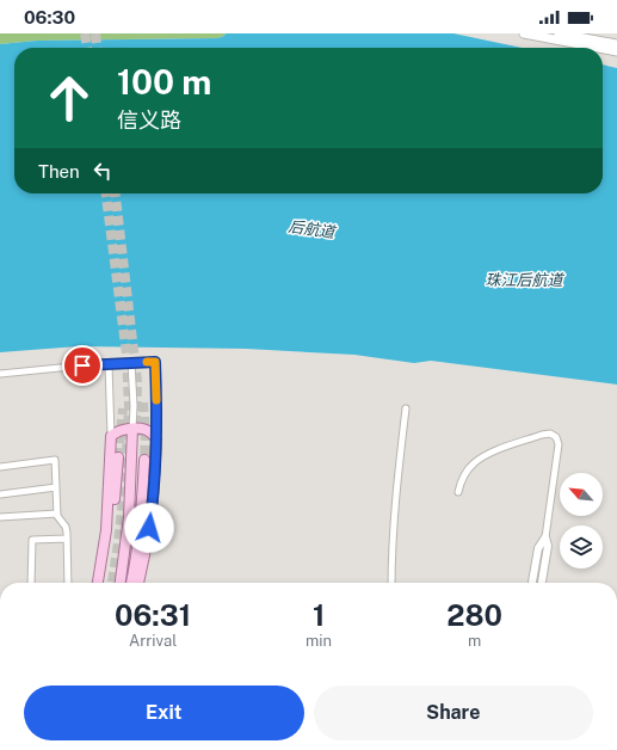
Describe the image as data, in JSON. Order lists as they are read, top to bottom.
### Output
{
  "water": ["后航道", "珠江后航道"],
  "north": "top left",
  "page": {
    "status": "06:30",
    "turn": ["100 m", "信义路"],
    "then": "Then",
    "eta": [
      "06:31",
      "Arrival",
      "1",
      "min",
      "280",
      "m"
    ],
    "buttons": ["Exit", "Share"]
  }
}
